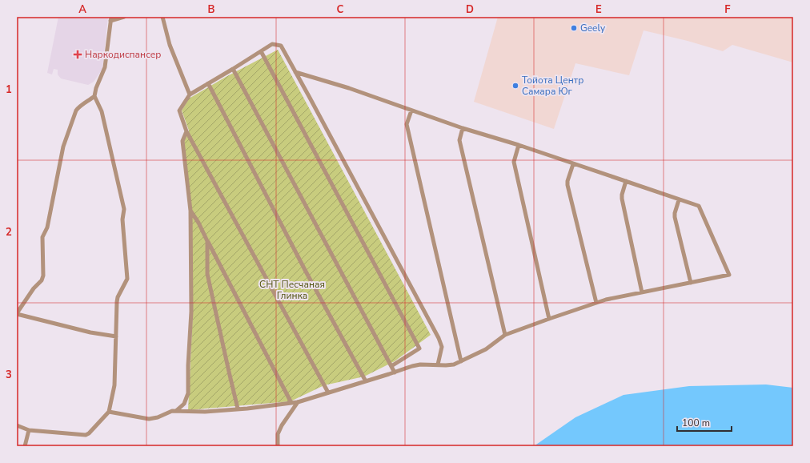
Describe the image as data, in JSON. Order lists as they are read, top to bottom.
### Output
{
  "parks": ["СНТ Песчаная Глинка"],
  "places": {
    "other": ["Geely", "Тойота Центр Самара Юг"],
    "health": ["Наркодиспансер"]
  },
  "scale_bar": "100 m",
  "grid": {
    "columns": [
      "A",
      "B",
      "C",
      "D",
      "E",
      "F"
    ],
    "rows": ["1", "2", "3"]
  }
}
